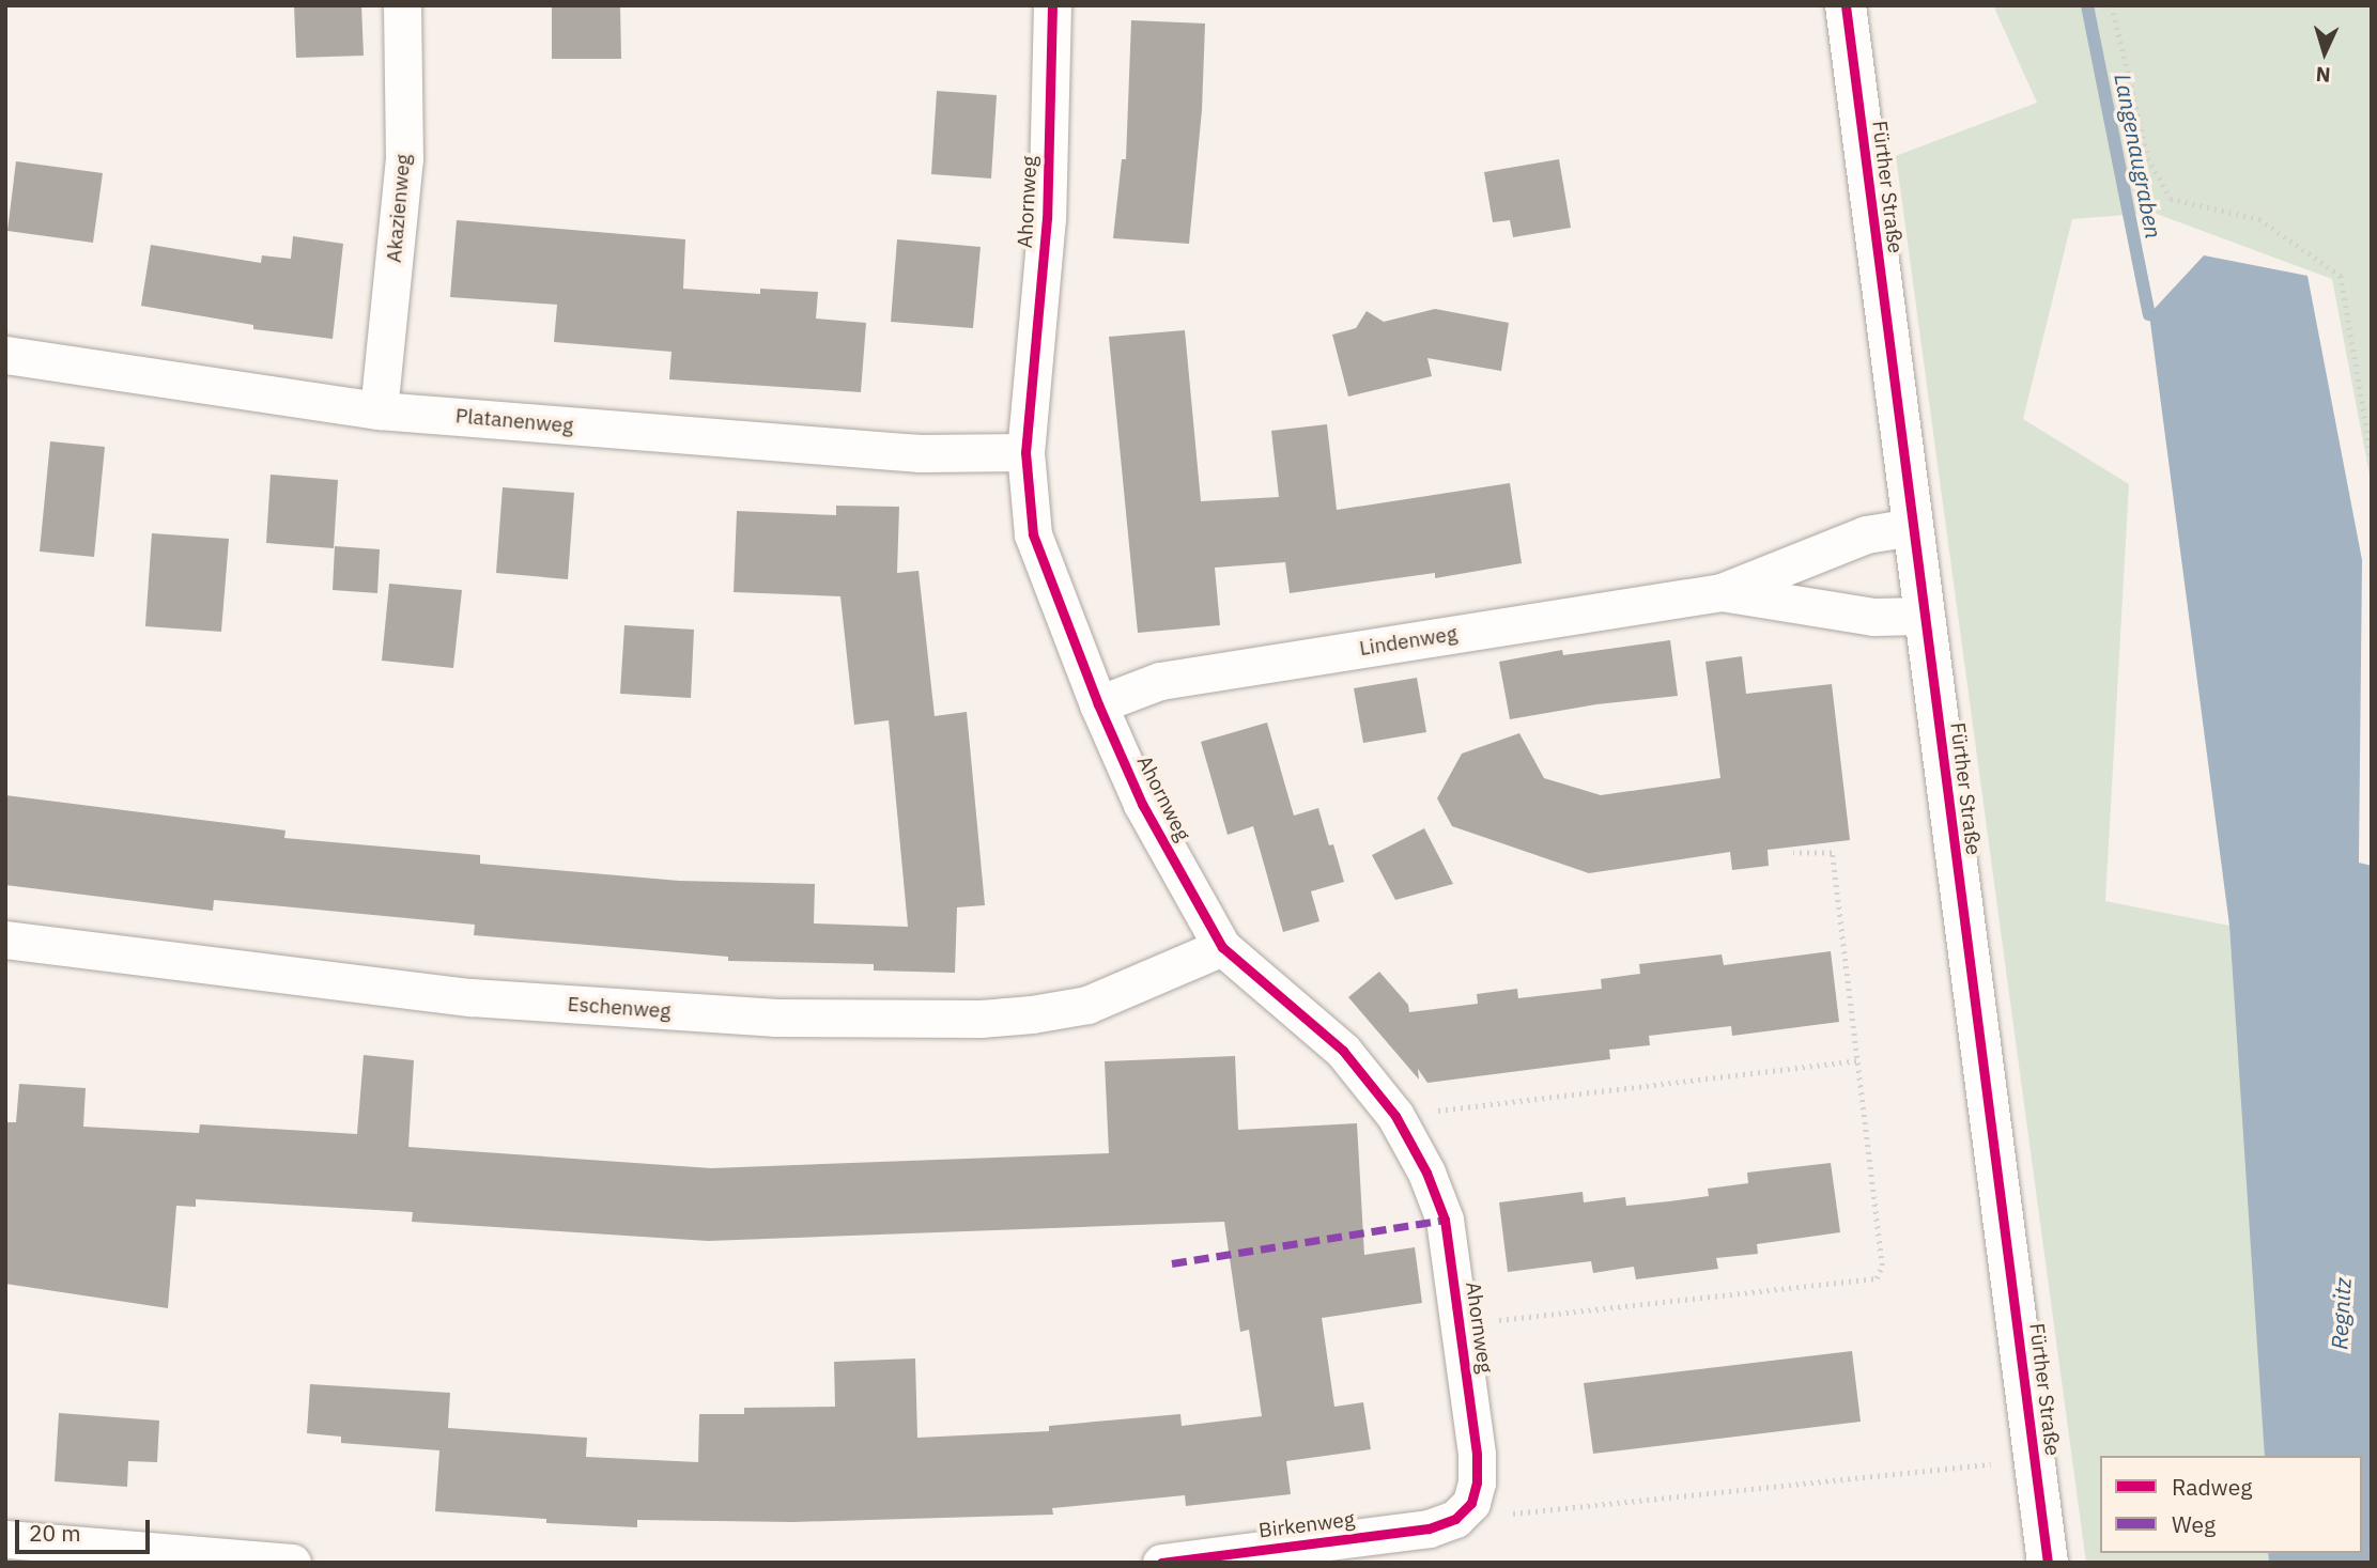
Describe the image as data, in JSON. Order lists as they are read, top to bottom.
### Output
{
  "streets": {
    "street": [
      "Fürther Straße",
      "Ahornweg",
      "Akazienweg",
      "Platanenweg",
      "Lindenweg",
      "Eschenweg",
      "Birkenweg"
    ]
  },
  "crossings": [
    ["Fürther Straße", "Lindenweg"],
    ["Ahornweg", "Platanenweg"],
    ["Ahornweg", "Lindenweg"],
    ["Ahornweg", "Eschenweg"],
    ["Ahornweg", "Birkenweg"],
    ["Akazienweg", "Platanenweg"]
  ],
  "water": ["Langenaugraben", "Regnitz"],
  "legend": ["Radweg", "Weg"],
  "scale_bar": "20 m",
  "north": "bottom"
}
